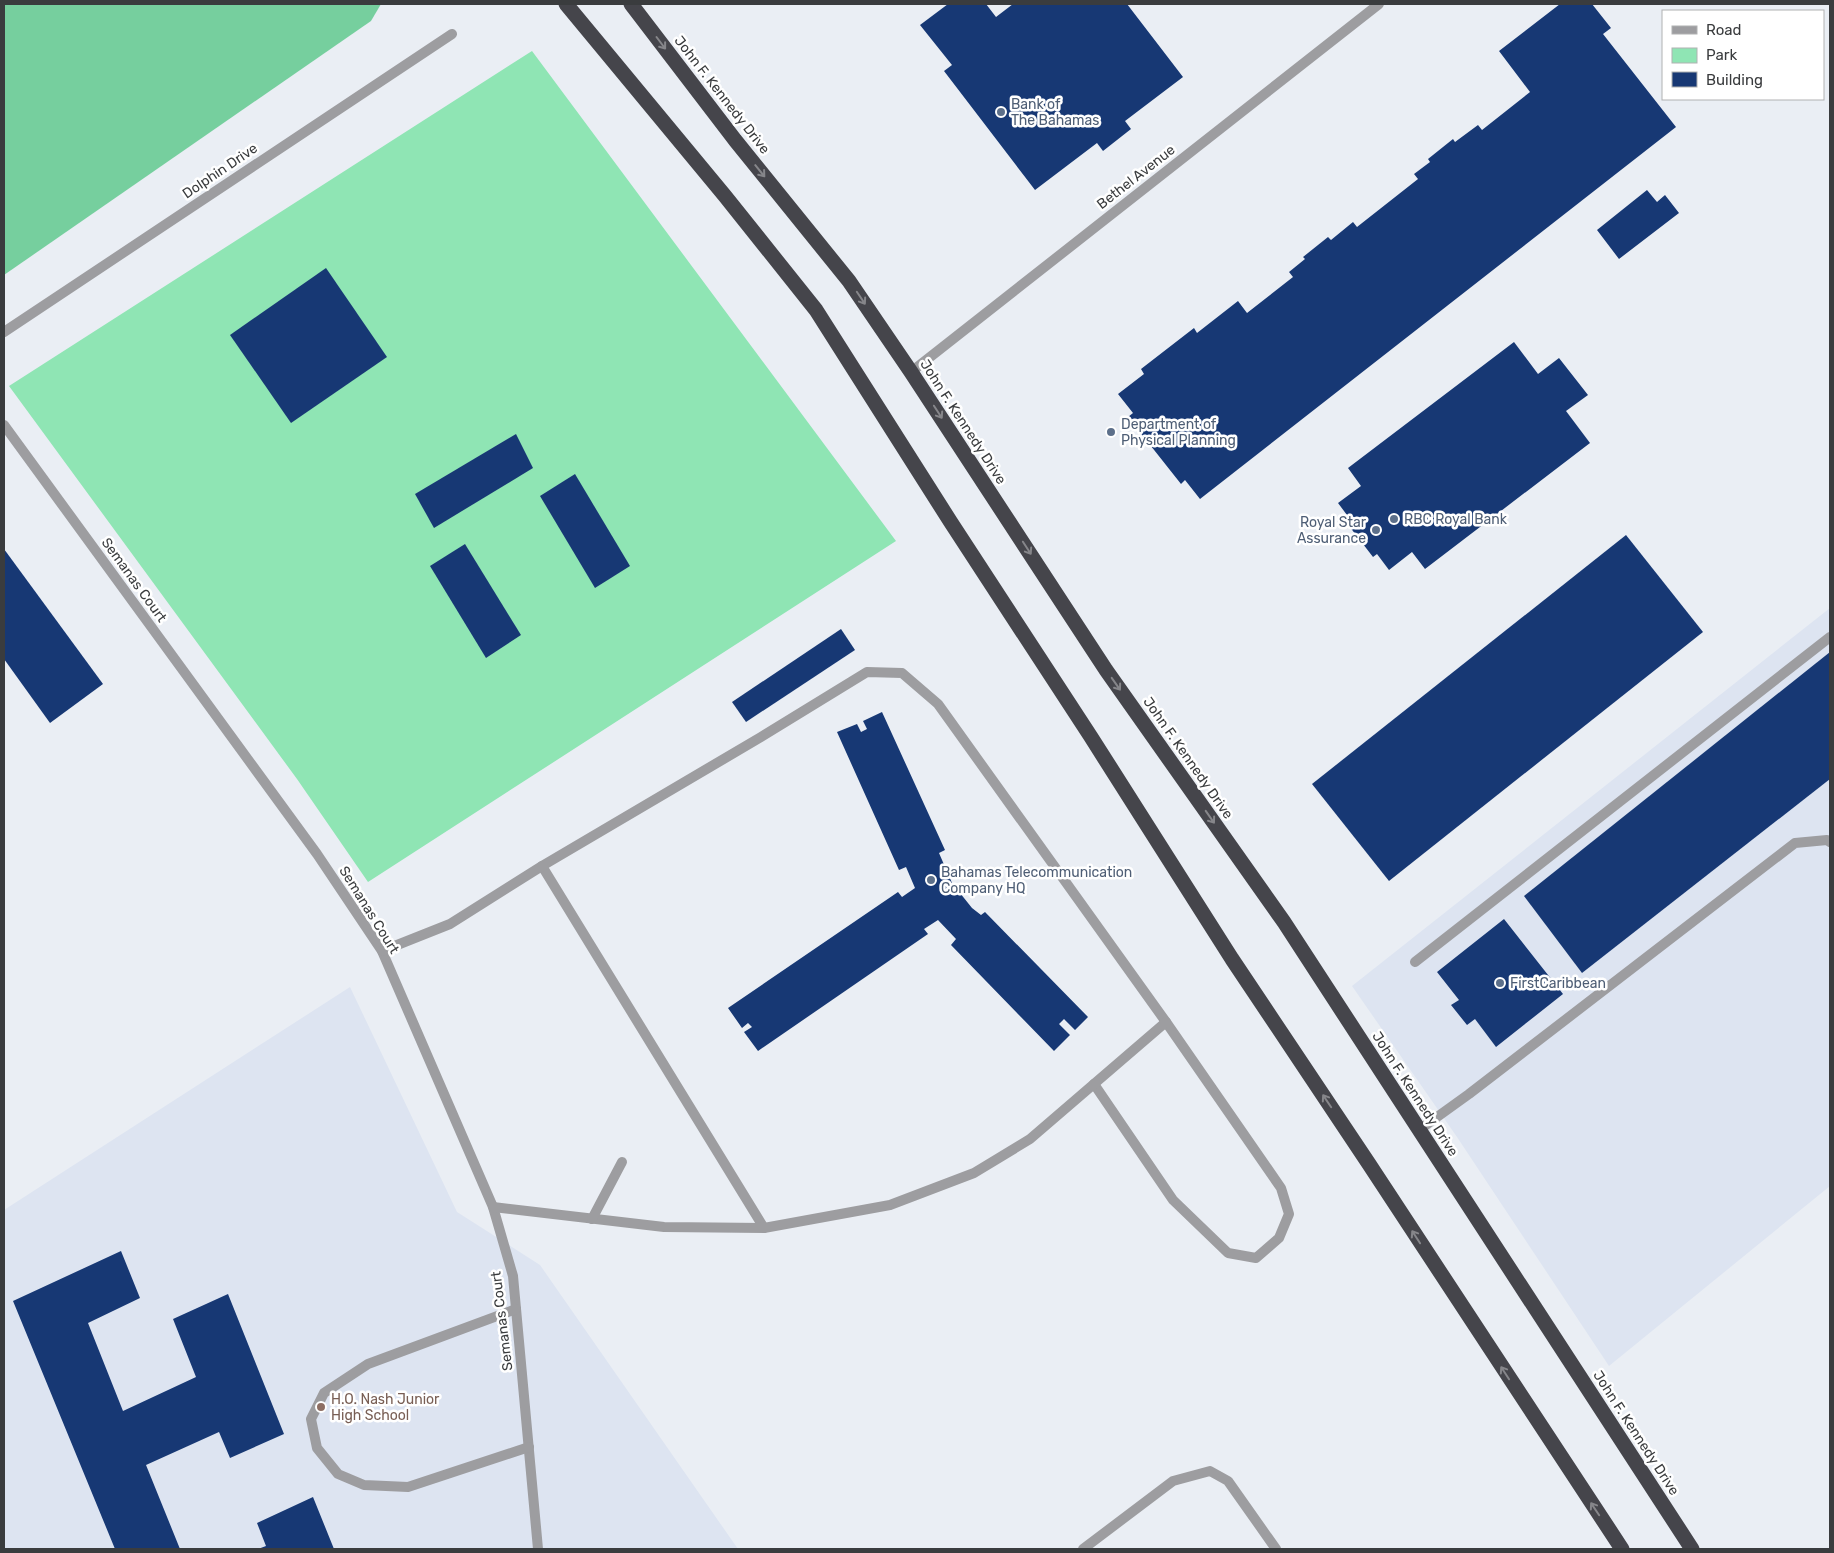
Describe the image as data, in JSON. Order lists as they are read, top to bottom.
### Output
{
  "streets": {
    "highway": ["John F. Kennedy Drive"],
    "street": ["Dolphin Drive", "Bethel Avenue", "Semanas Court"]
  },
  "crossings": [
    ["John F. Kennedy Drive", "Bethel Avenue"]
  ],
  "places": [
    "Bank of The Bahamas",
    "Department of Physical Planning",
    "RBC Royal Bank",
    "Royal Star Assurance",
    "Bahamas Telecommunication Company HQ",
    "FirstCaribbean",
    "H.O. Nash Junior High School"
  ],
  "legend": ["Road", "Park", "Building"]
}
